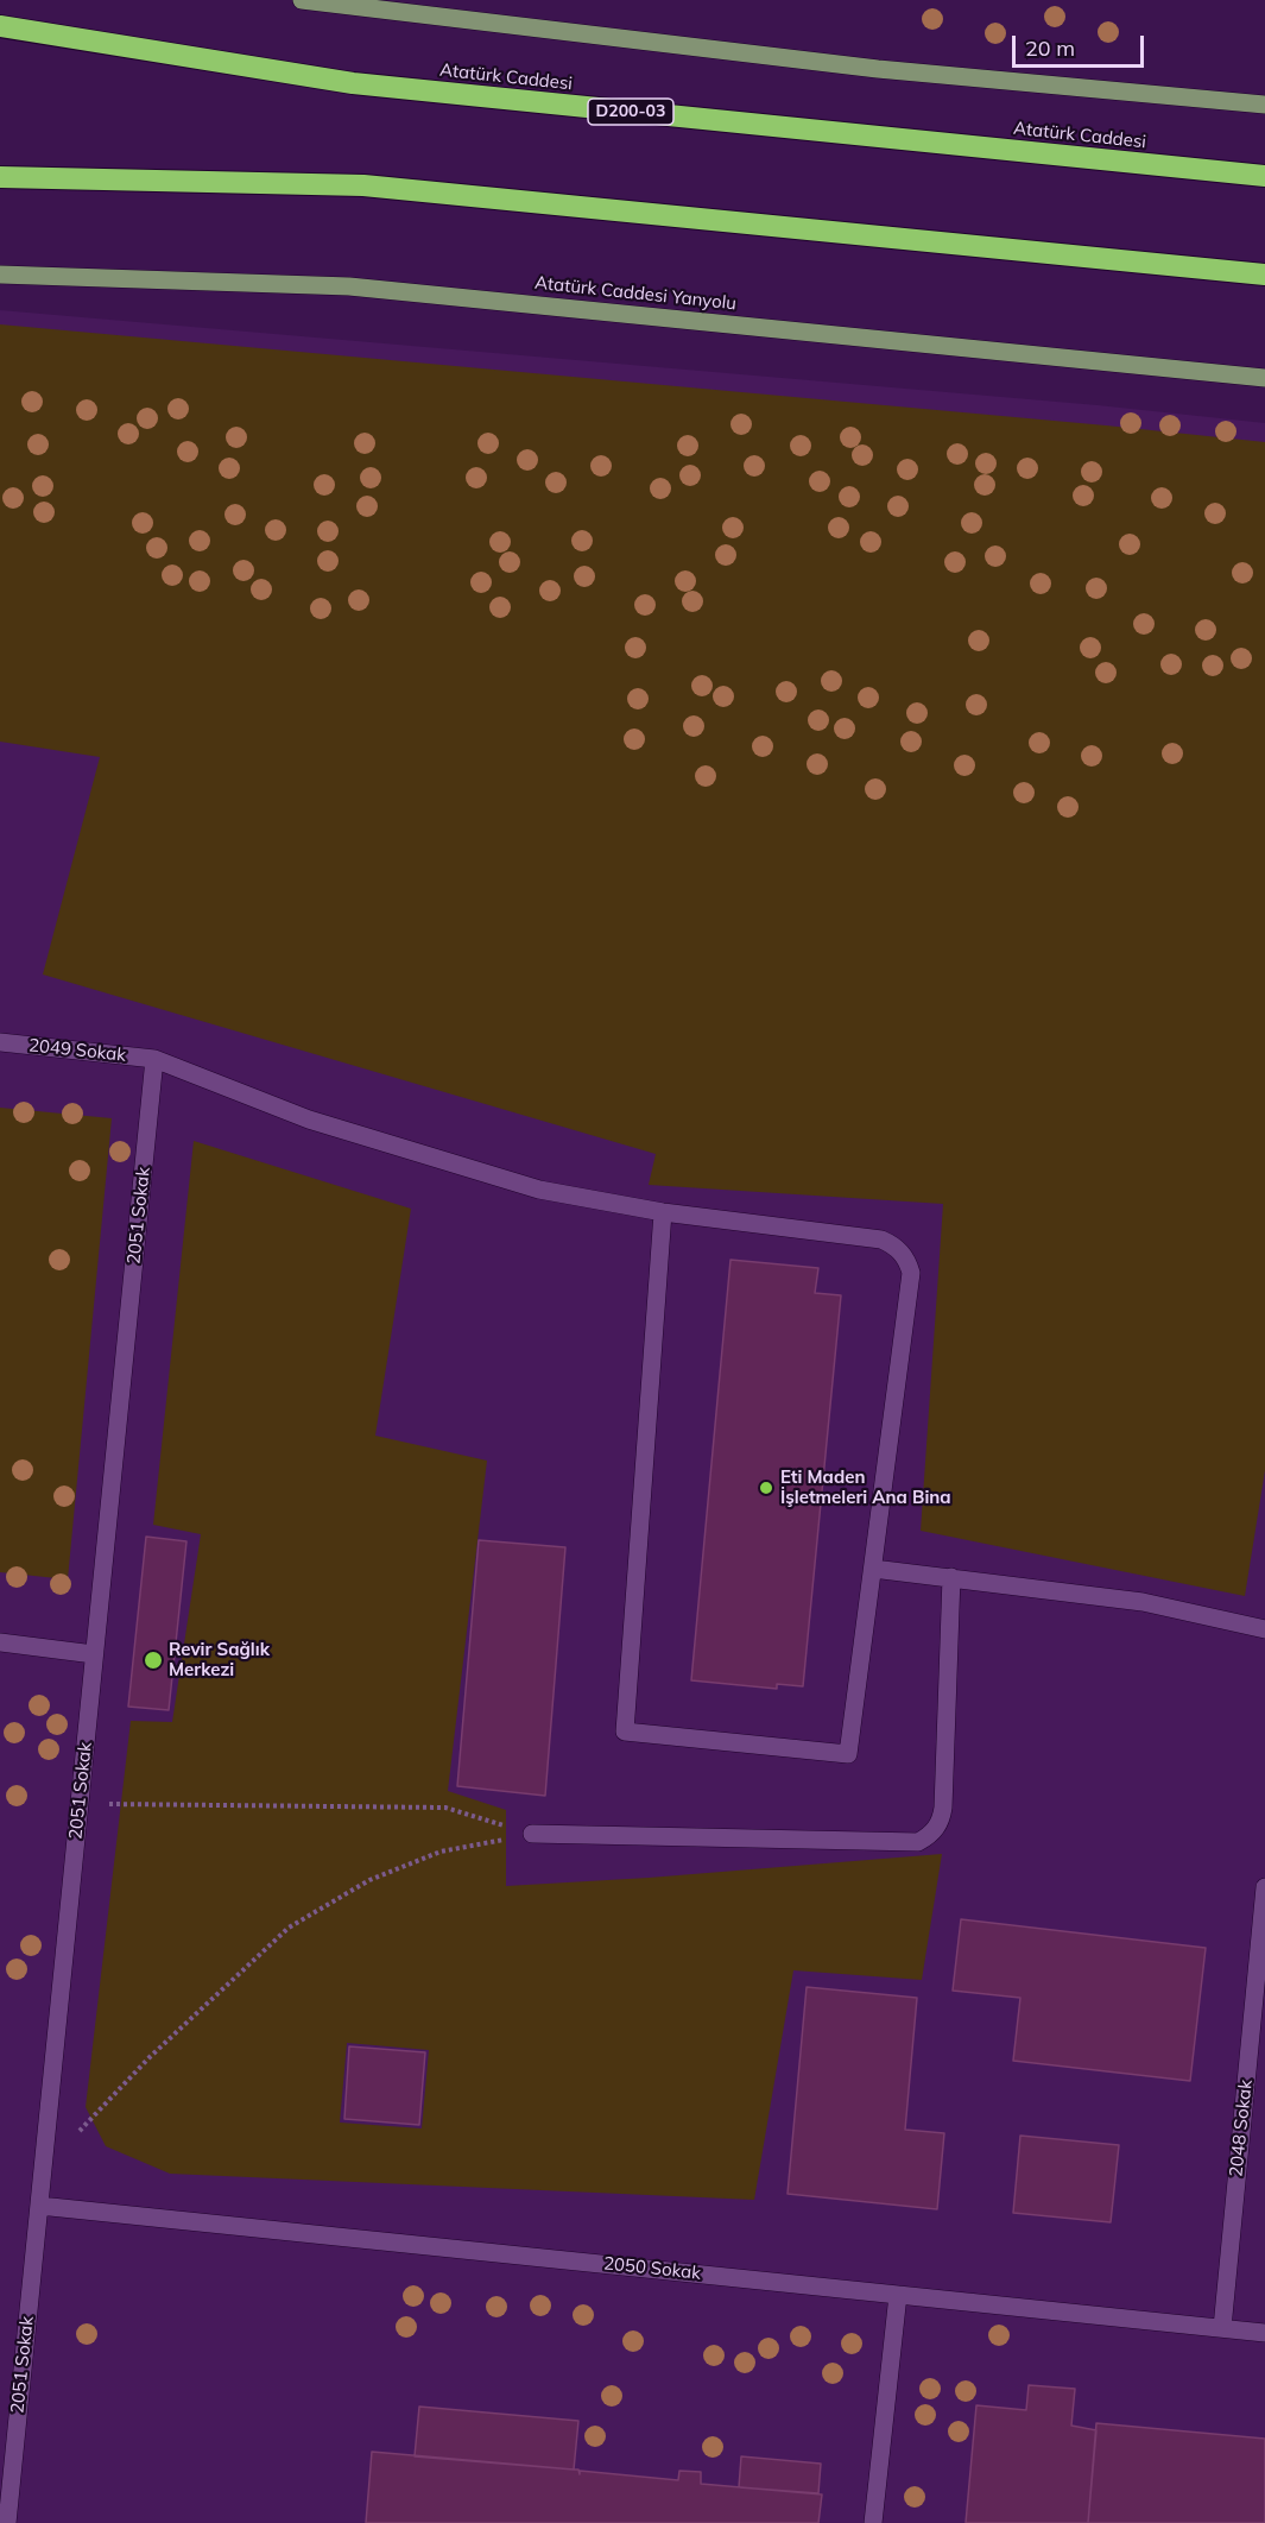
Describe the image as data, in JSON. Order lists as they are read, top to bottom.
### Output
{
  "streets": {
    "highway": ["Atatürk Caddesi", "D200-03"],
    "main road": ["Atatürk Caddesi Yanyolu"],
    "lane": [
      "2049 Sokak",
      "2051 Sokak",
      "2048 Sokak",
      "2050 Sokak"
    ]
  },
  "crossings": [
    ["2049 Sokak", "2051 Sokak"],
    ["2051 Sokak", "2050 Sokak"],
    ["2048 Sokak", "2050 Sokak"]
  ],
  "places": ["Eti Maden İşletmeleri Ana Bina", "Revir Sağlık Merkezi"],
  "scale_bar": "20 m"
}
